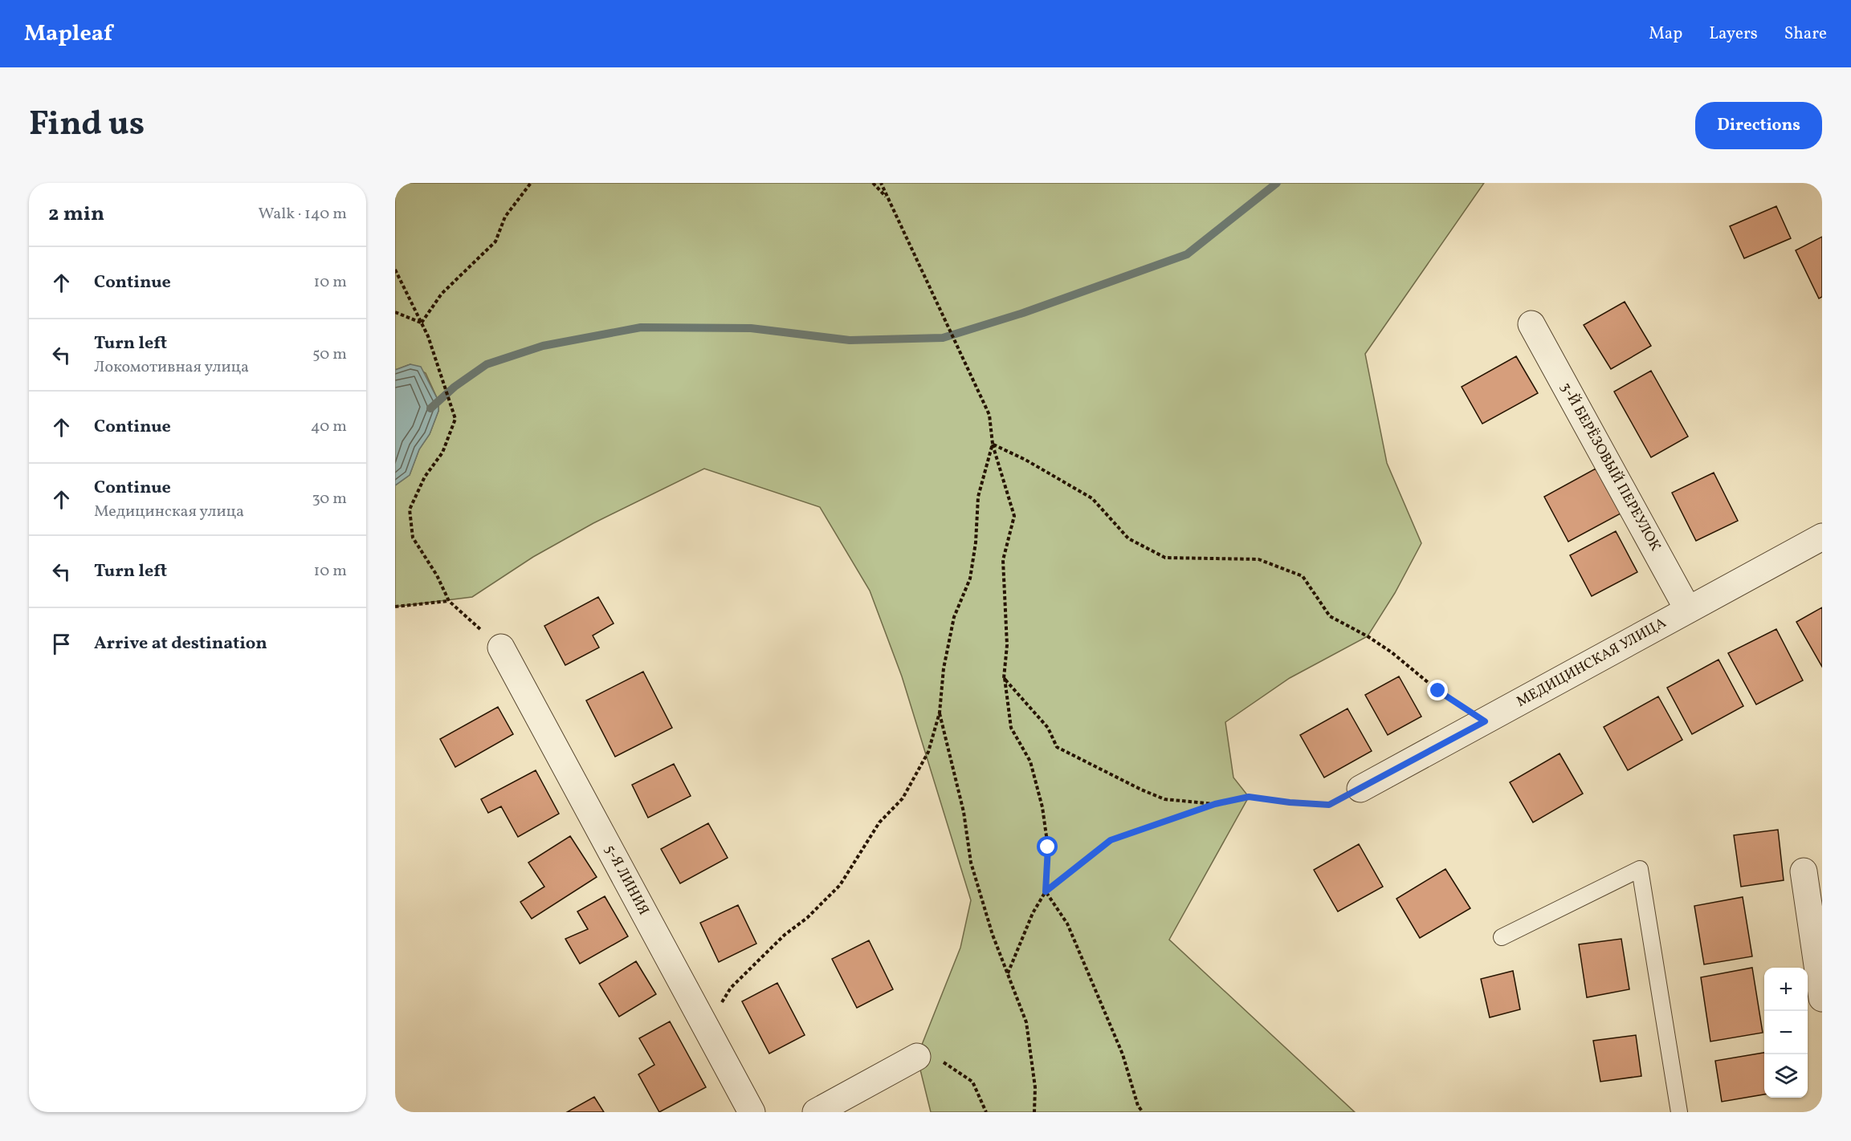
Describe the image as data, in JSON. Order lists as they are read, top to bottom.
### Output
{
  "streets": {
    "street": ["3-Й БЕРЁЗОВЫЙ ПЕРЕУЛОК", "МЕДИЦИНСКАЯ УЛИЦА", "5-Я ЛИНИЯ"]
  },
  "crossings": [
    ["3-Й БЕРЁЗОВЫЙ ПЕРЕУЛОК", "МЕДИЦИНСКАЯ УЛИЦА"]
  ],
  "page": {
    "header": "Mapleaf",
    "nav": ["Map", "Layers", "Share"],
    "title": "Find us",
    "buttons": "Directions",
    "heading": ["2 min", "Walk · 140 m"],
    "list": [
      ["Continue", "10 m"],
      ["Turn left", "Локомотивная улица", "50 m"],
      ["Continue", "40 m"],
      ["Continue", "Медицинская улица", "30 m"],
      ["Turn left", "10 m"],
      "Arrive at destination"
    ],
    "map_buttons": ["+", "−"]
  }
}
